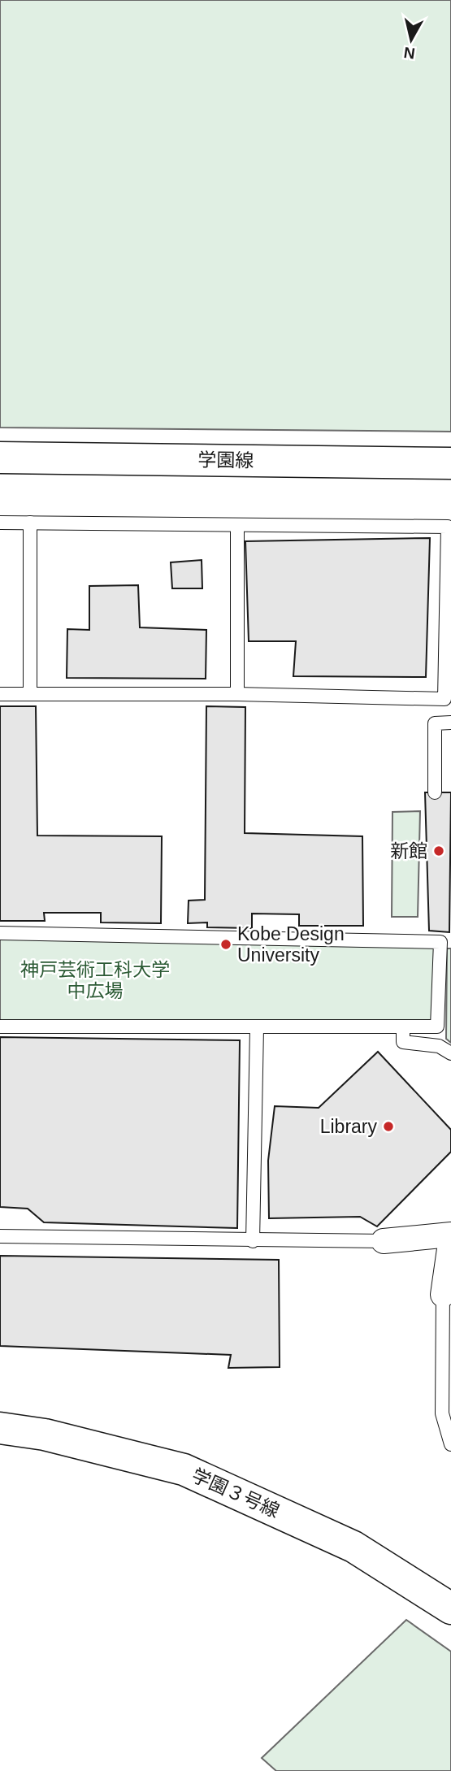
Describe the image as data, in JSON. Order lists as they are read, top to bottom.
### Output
{
  "streets": {
    "street": ["学園線", "学園３号線"]
  },
  "parks": ["神戸芸術工科大学 中広場"],
  "places": ["新館", "Kobe Design University", "Library"],
  "north": "bottom"
}
